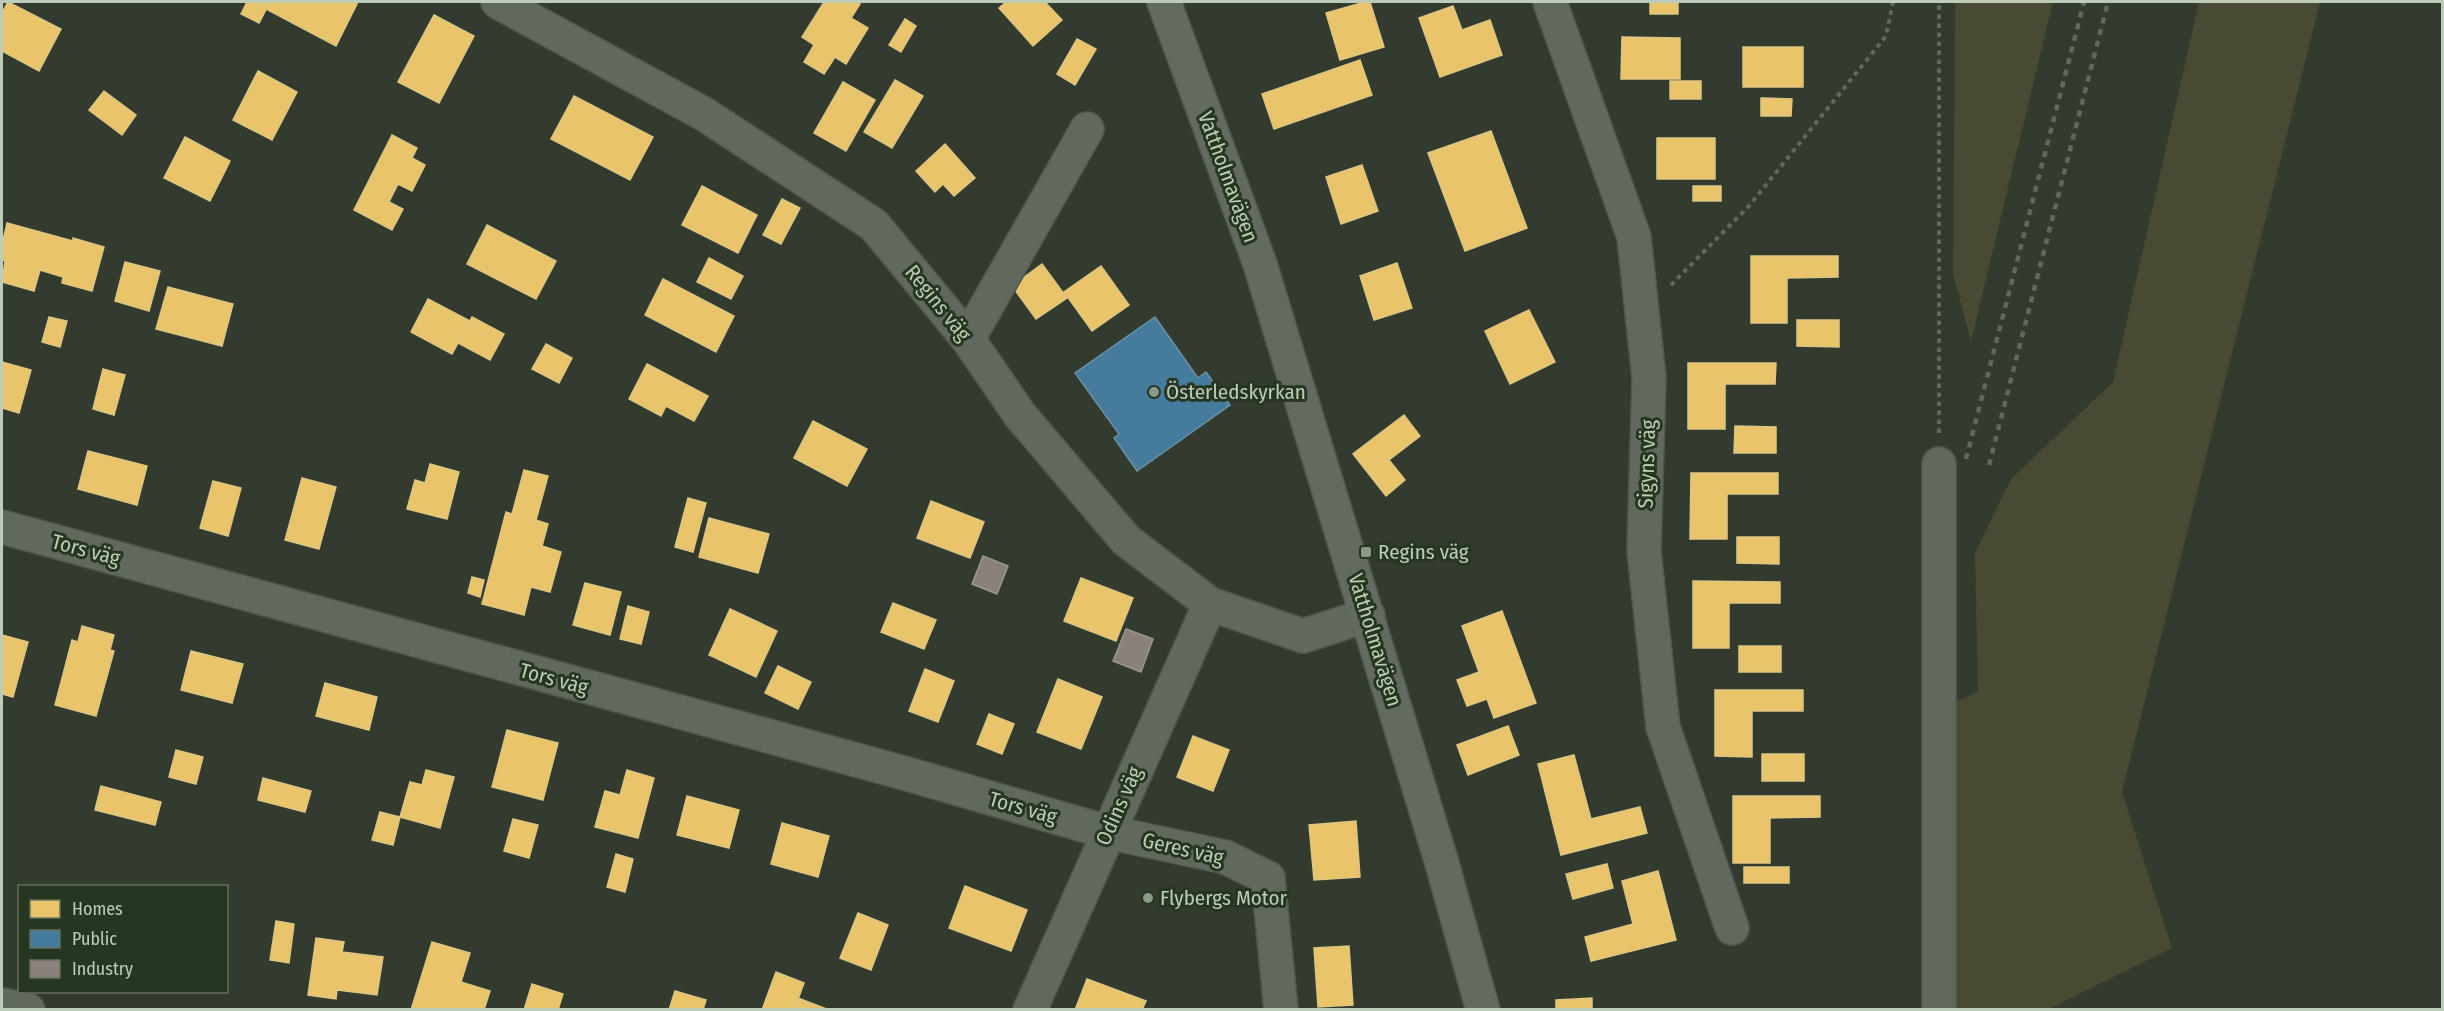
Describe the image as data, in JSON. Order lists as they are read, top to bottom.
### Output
{
  "streets": {
    "main road": ["Vattholmavägen"],
    "street": [
      "Regins väg",
      "Sigyns väg",
      "Tors väg",
      "Odins väg",
      "Geres väg"
    ]
  },
  "crossings": [
    ["Vattholmavägen", "Regins väg"],
    ["Regins väg", "Odins väg"],
    ["Tors väg", "Odins väg"],
    ["Tors väg", "Geres väg"],
    ["Odins väg", "Geres väg"]
  ],
  "places": {
    "other": ["Österledskyrkan", "Flybergs Motor"],
    "transit": ["Regins väg"]
  },
  "legend": ["Homes", "Public", "Industry"]
}
